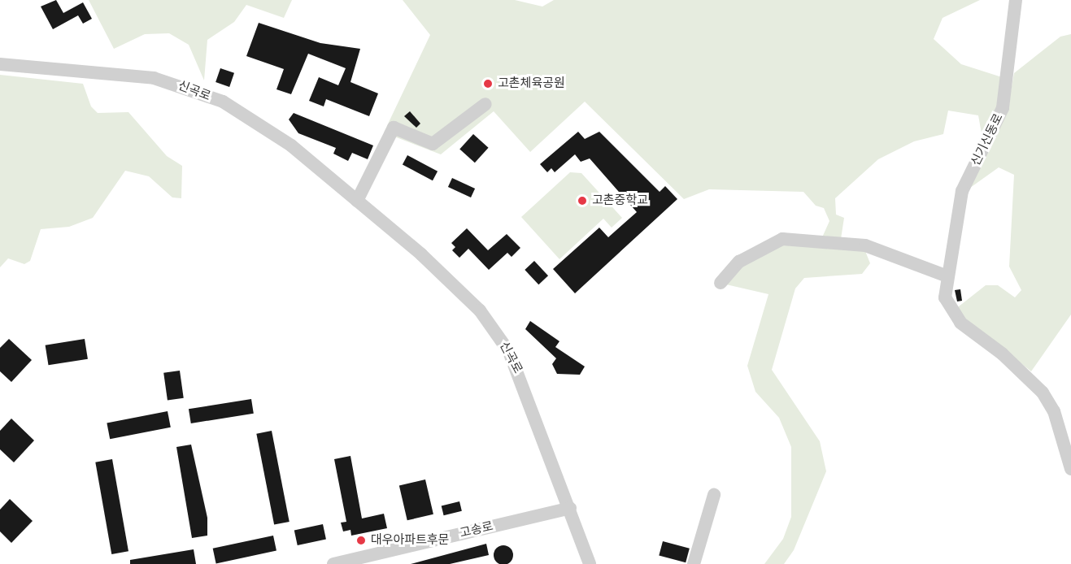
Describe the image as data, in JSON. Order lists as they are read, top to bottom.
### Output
{
  "streets": {
    "street": ["신곡로", "신기신동로", "고송로"]
  },
  "crossings": [
    ["신곡로", "고송로"]
  ],
  "places": ["고촌체육공원", "고촌중학교", "대우아파트후문"]
}
